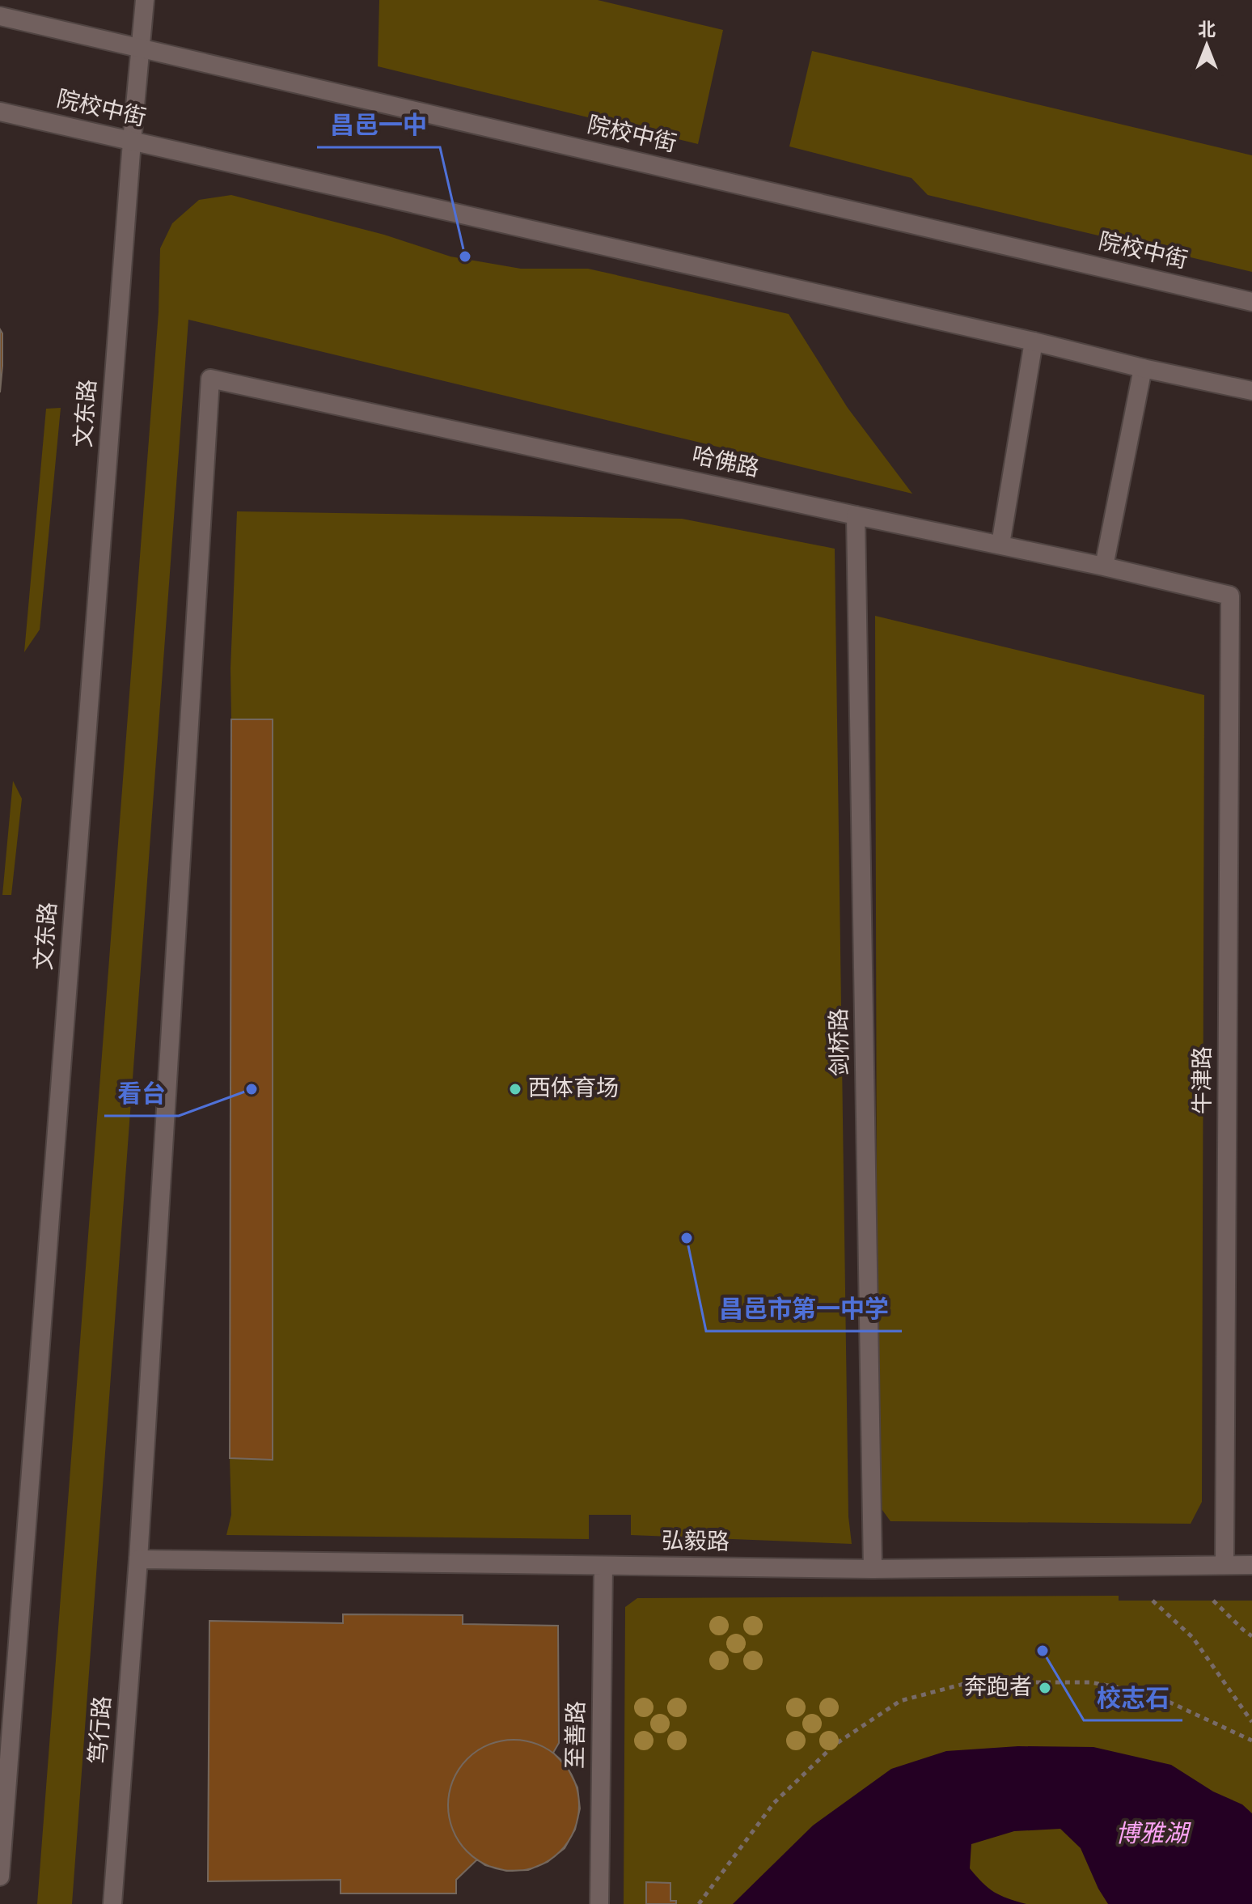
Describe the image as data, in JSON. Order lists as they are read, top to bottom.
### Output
{
  "streets": {
    "street": [
      "院校中街",
      "文东路",
      "哈佛路",
      "剑桥路",
      "牛津路",
      "弘毅路",
      "笃行路",
      "至善路"
    ]
  },
  "crossings": [
    ["院校中街", "文东路"],
    ["哈佛路", "剑桥路"],
    ["哈佛路", "牛津路"],
    ["哈佛路", "笃行路"],
    ["剑桥路", "弘毅路"],
    ["牛津路", "弘毅路"],
    ["弘毅路", "笃行路"],
    ["弘毅路", "至善路"]
  ],
  "water": ["博雅湖"],
  "places": [
    "昌邑一中",
    "看台",
    "西体育场",
    "昌邑市第一中学",
    "校志石",
    "奔跑者"
  ],
  "north": "top"
}
